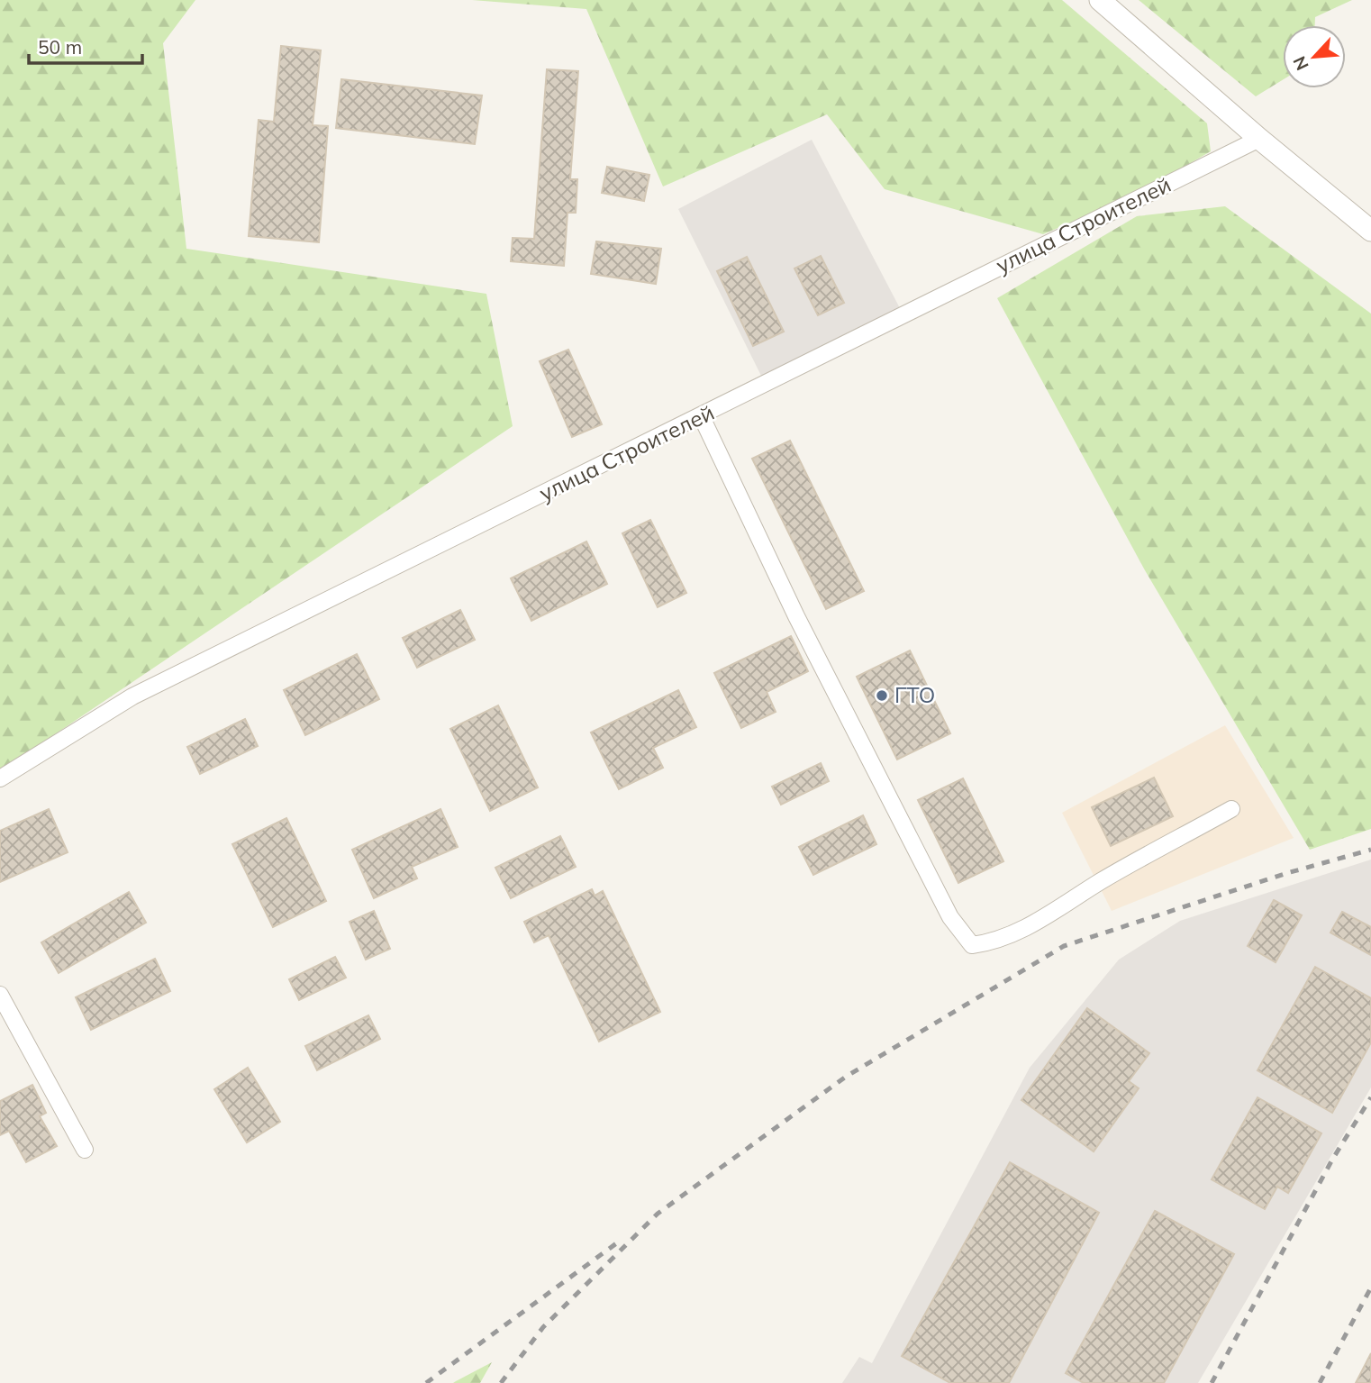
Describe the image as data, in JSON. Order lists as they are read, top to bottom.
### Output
{
  "streets": {
    "street": ["улица Строителей"]
  },
  "places": ["ГТО"],
  "scale_bar": "50 m",
  "north": "bottom left"
}
